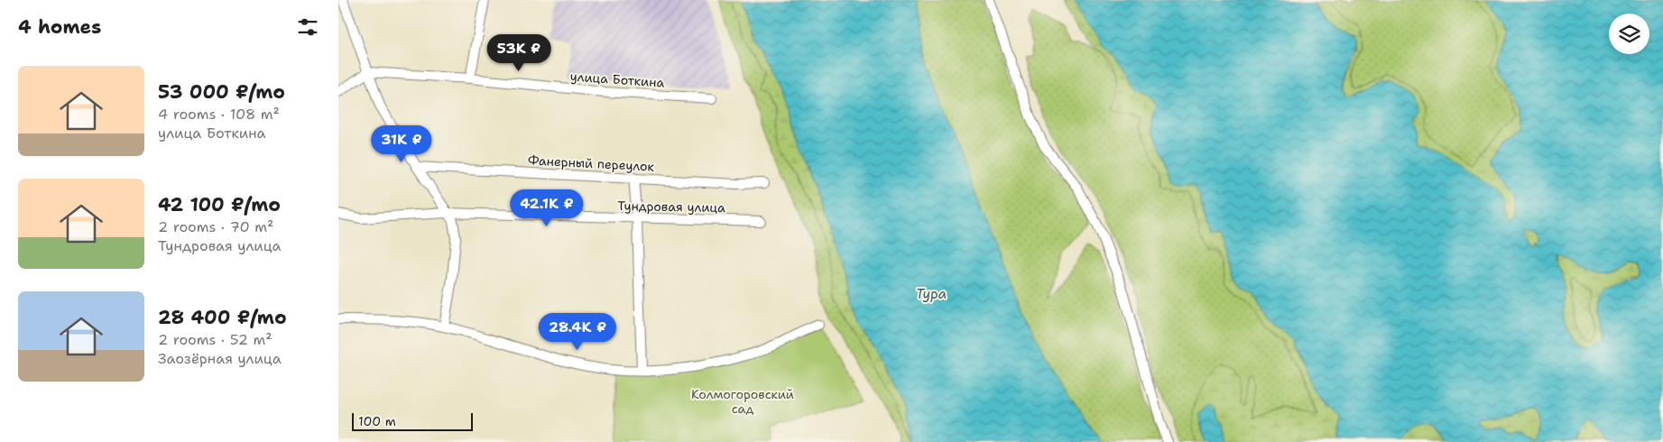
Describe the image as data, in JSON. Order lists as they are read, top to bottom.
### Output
{
  "streets": {
    "street": ["улица Боткина", "Фанерный переулок", "Тундровая улица"]
  },
  "water": ["Тура"],
  "parks": ["Колмогоровский сад"],
  "scale_bar": "100 m",
  "page": {
    "heading": "4 homes",
    "price": [
      "53K ₽",
      "31K ₽",
      "42.1K ₽",
      "28.4K ₽"
    ],
    "list": [
      {
        "name": "53 000 ₽/mo",
        "note": "4 rooms · 108 m² · улица Боткина"
      },
      {
        "name": "42 100 ₽/mo",
        "note": "2 rooms · 70 m² · Тундровая улица"
      },
      {
        "name": "28 400 ₽/mo",
        "note": "2 rooms · 52 m² · Заозёрная улица"
      }
    ],
    "scale": "100 m"
  }
}
